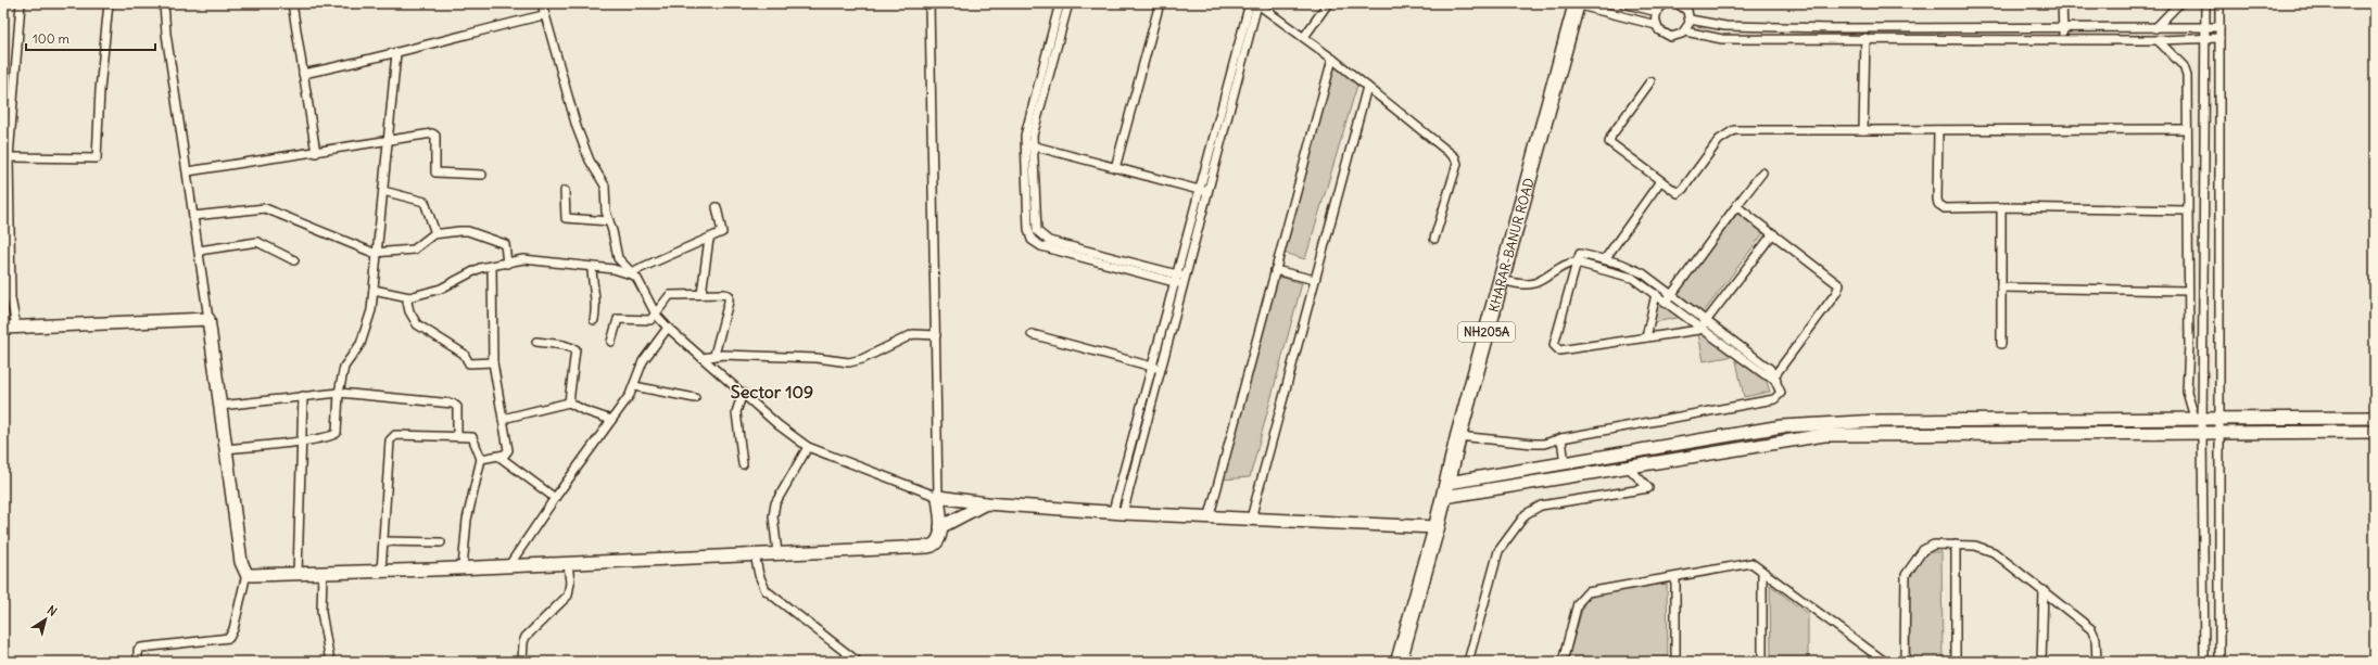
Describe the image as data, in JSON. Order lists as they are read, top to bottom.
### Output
{
  "streets": {
    "highway": ["KHARAR-BANUR ROAD", "NH205A"]
  },
  "districts": ["Sector 109"],
  "scale_bar": "100 m",
  "north": "top right"
}
